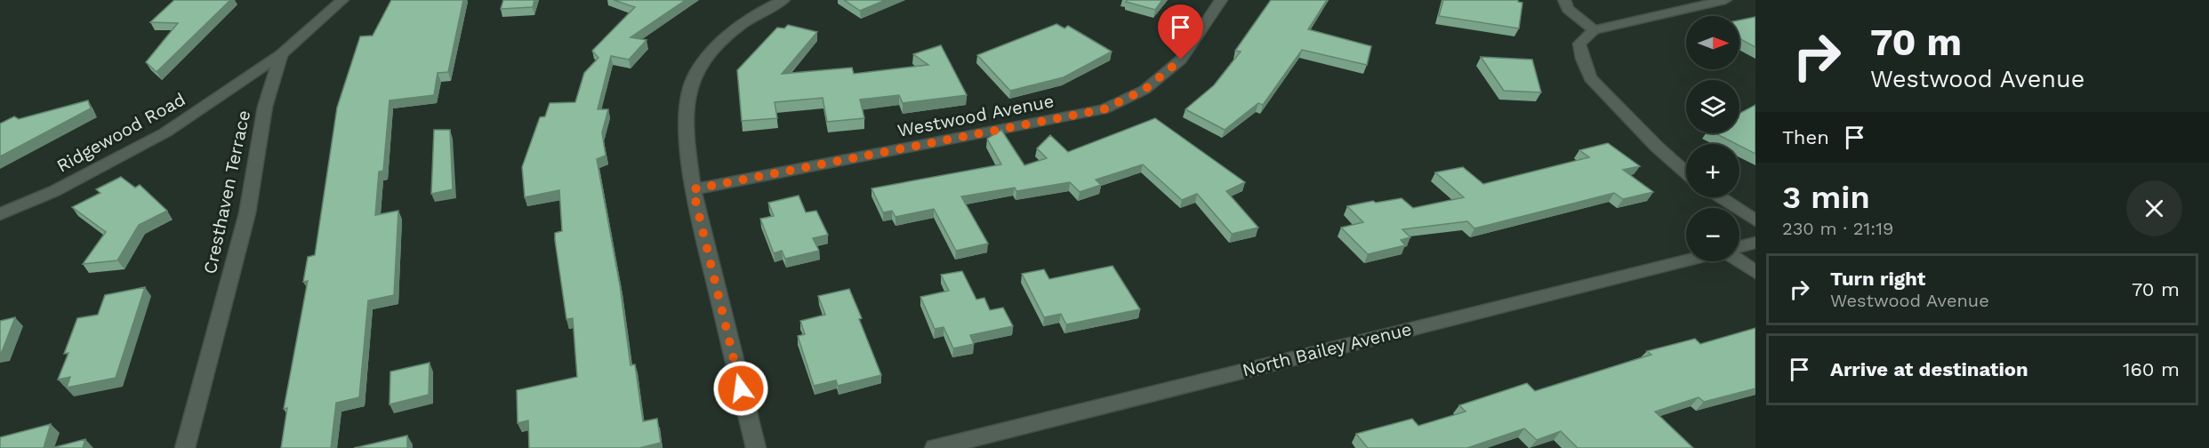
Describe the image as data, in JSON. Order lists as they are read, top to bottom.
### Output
{
  "streets": {
    "street": [
      "Westwood Avenue",
      "Ridgewood Road",
      "Cresthaven Terrace",
      "North Bailey Avenue"
    ]
  },
  "crossings": [
    ["Ridgewood Road", "Cresthaven Terrace"]
  ],
  "north": "right",
  "page": {
    "turn": ["70 m", "Westwood Avenue"],
    "map_buttons": ["+", "−"],
    "then": "Then",
    "heading": ["3 min", "230 m · 21:19"],
    "list": [
      {
        "name": "Turn right",
        "note": "Westwood Avenue",
        "value": "70 m"
      },
      {
        "name": "Arrive at destination",
        "value": "160 m"
      }
    ]
  }
}
